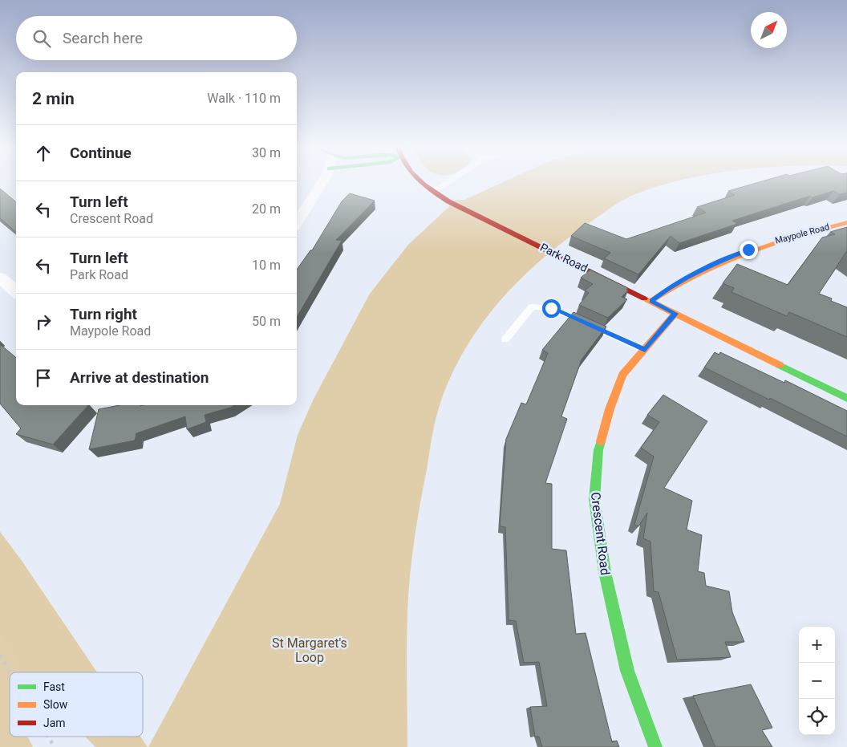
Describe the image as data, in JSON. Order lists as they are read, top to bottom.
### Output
{
  "streets": {
    "street": ["Maypole Road", "Park Road", "Crescent Road"]
  },
  "crossings": [
    ["Maypole Road", "Park Road"],
    ["Park Road", "Crescent Road"]
  ],
  "parks": ["St Margaret's Loop"],
  "legend": ["Fast", "Slow", "Jam"],
  "north": "top right",
  "page": {
    "search": "Search here",
    "heading": ["2 min", "Walk · 110 m"],
    "list": [
      ["Continue", "30 m"],
      ["Turn left", "Crescent Road", "20 m"],
      ["Turn left", "Park Road", "10 m"],
      ["Turn right", "Maypole Road", "50 m"],
      "Arrive at destination"
    ],
    "map_buttons": ["+", "−"]
  }
}
